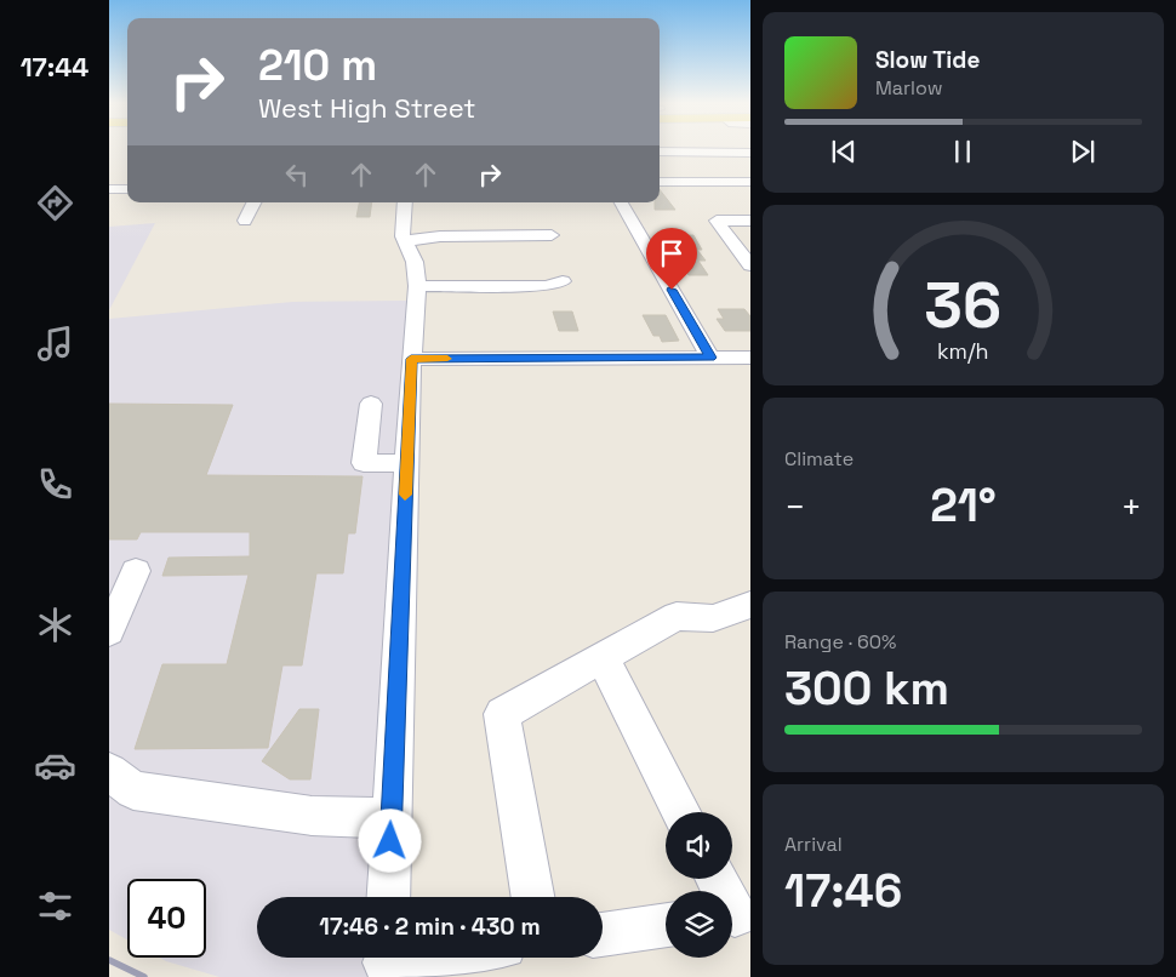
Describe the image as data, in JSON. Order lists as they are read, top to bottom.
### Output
{
  "page": {
    "tabs": "17:44",
    "turn": ["210 m", "West High Street"],
    "song": ["Slow Tide", "Marlow"],
    "tile": [
      "Climate",
      ["Range · 60%", "300 km"],
      ["Arrival", "17:46"]
    ],
    "heat": ["−", "21°", "+"],
    "limit": "40",
    "trip": "17:46 · 2 min · 430 m",
    "gauge": ["36", "km/h"]
  }
}
